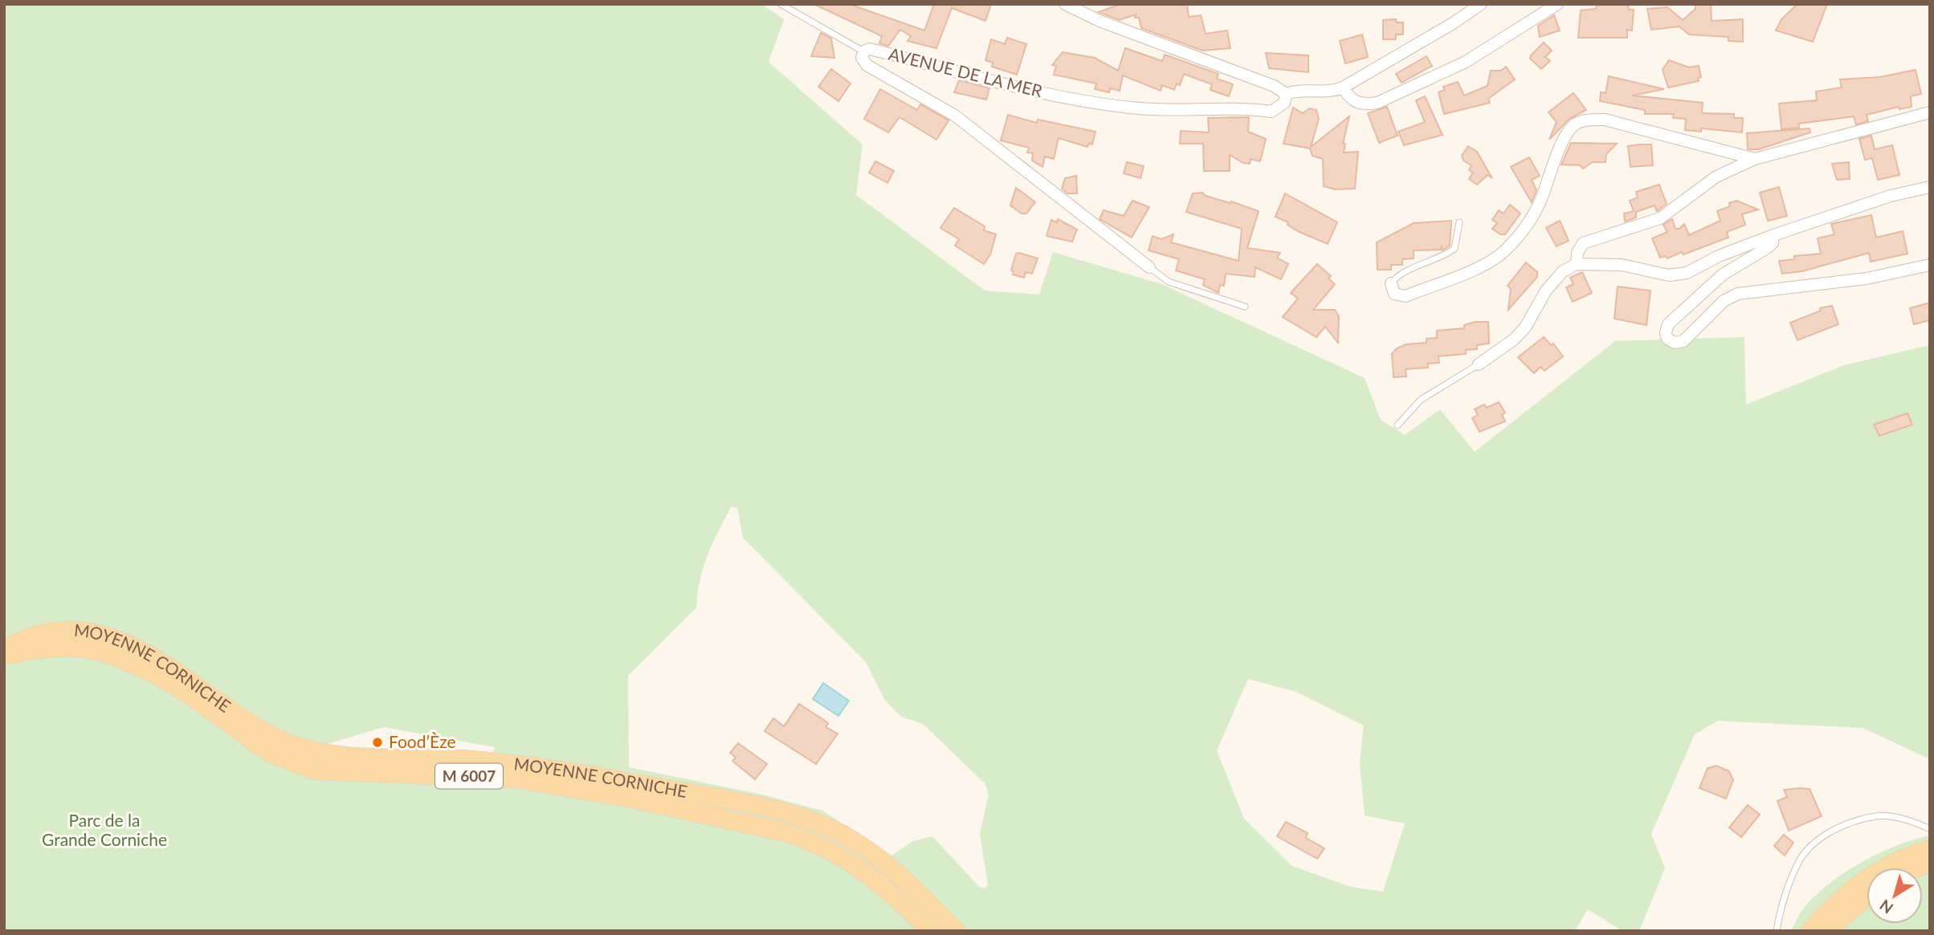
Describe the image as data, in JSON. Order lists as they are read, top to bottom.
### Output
{
  "streets": {
    "main road": ["MOYENNE CORNICHE", "M 6007"],
    "street": ["AVENUE DE LA MER"]
  },
  "parks": ["Parc de la Grande Corniche"],
  "places": ["Food’Èze"],
  "north": "bottom left"
}
